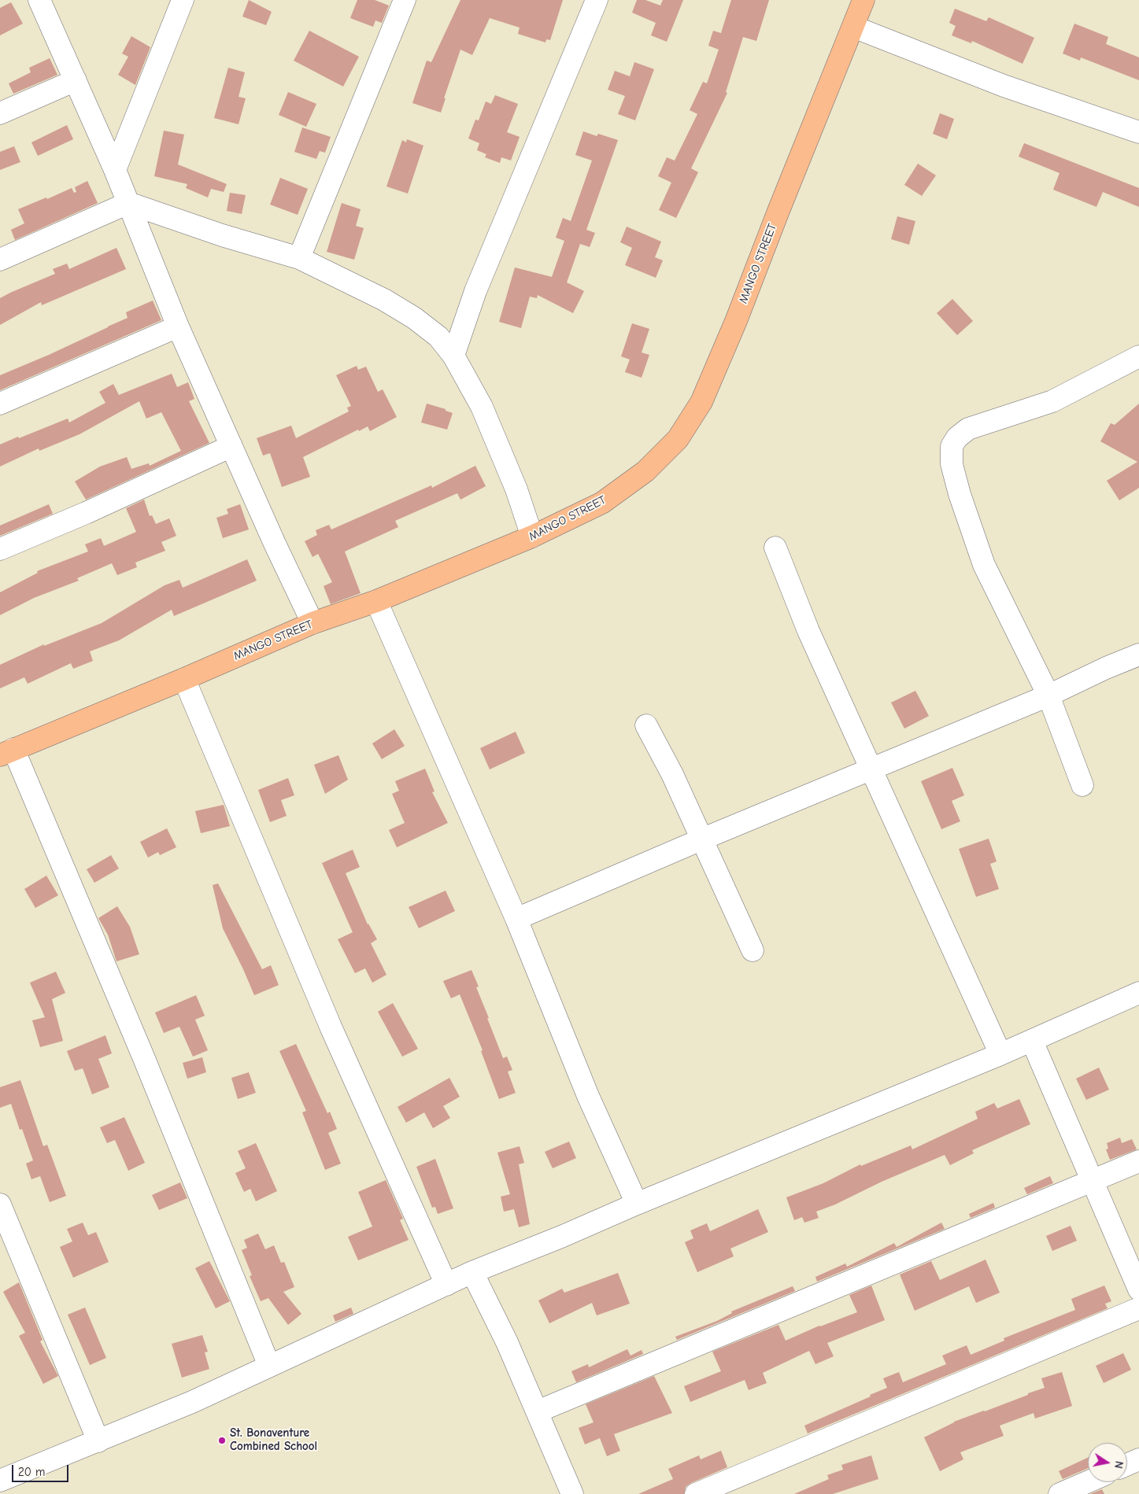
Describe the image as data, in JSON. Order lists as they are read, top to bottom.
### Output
{
  "streets": {
    "main road": ["MANGO STREET"]
  },
  "places": ["St. Bonaventure Combined School"],
  "scale_bar": "20 m",
  "north": "right"
}
